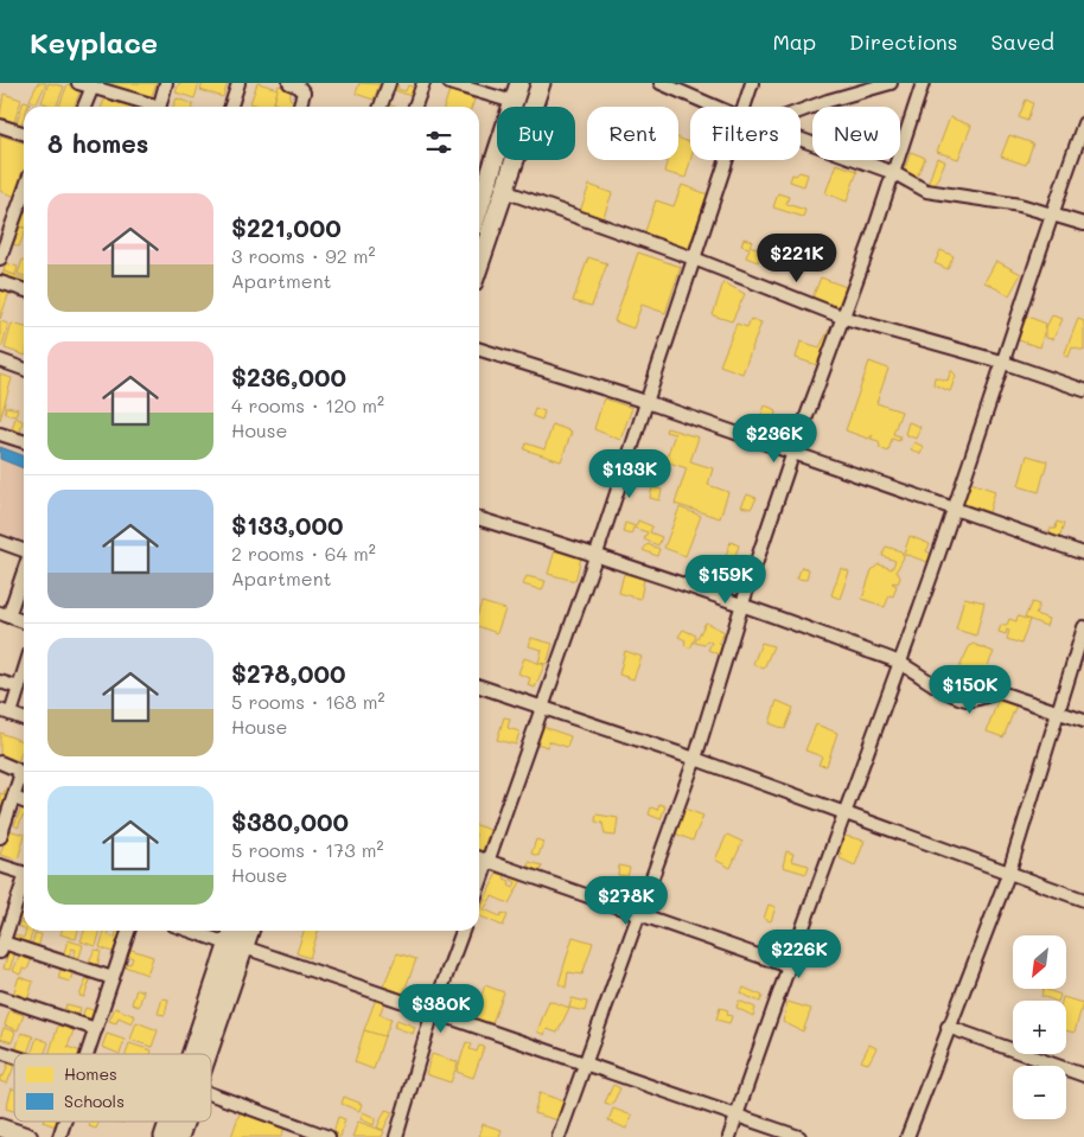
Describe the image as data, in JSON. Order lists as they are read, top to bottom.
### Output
{
  "legend": ["Homes", "Schools"],
  "north": "bottom left",
  "page": {
    "header": "Keyplace",
    "nav": ["Map", "Directions", "Saved"],
    "chip": [
      "Buy",
      "Rent",
      "Filters",
      "New"
    ],
    "heading": "8 homes",
    "list": [
      {
        "name": "$221,000",
        "note": "3 rooms · 92 m² · Apartment"
      },
      {
        "name": "$236,000",
        "note": "4 rooms · 120 m² · House"
      },
      {
        "name": "$133,000",
        "note": "2 rooms · 64 m² · Apartment"
      },
      {
        "name": "$278,000",
        "note": "5 rooms · 168 m² · House"
      },
      {
        "name": "$380,000",
        "note": "5 rooms · 173 m² · House"
      }
    ],
    "price": [
      "$221K",
      "$236K",
      "$133K",
      "$159K",
      "$150K",
      "$278K",
      "$226K",
      "$380K"
    ],
    "map_buttons": ["+", "−"]
  }
}
